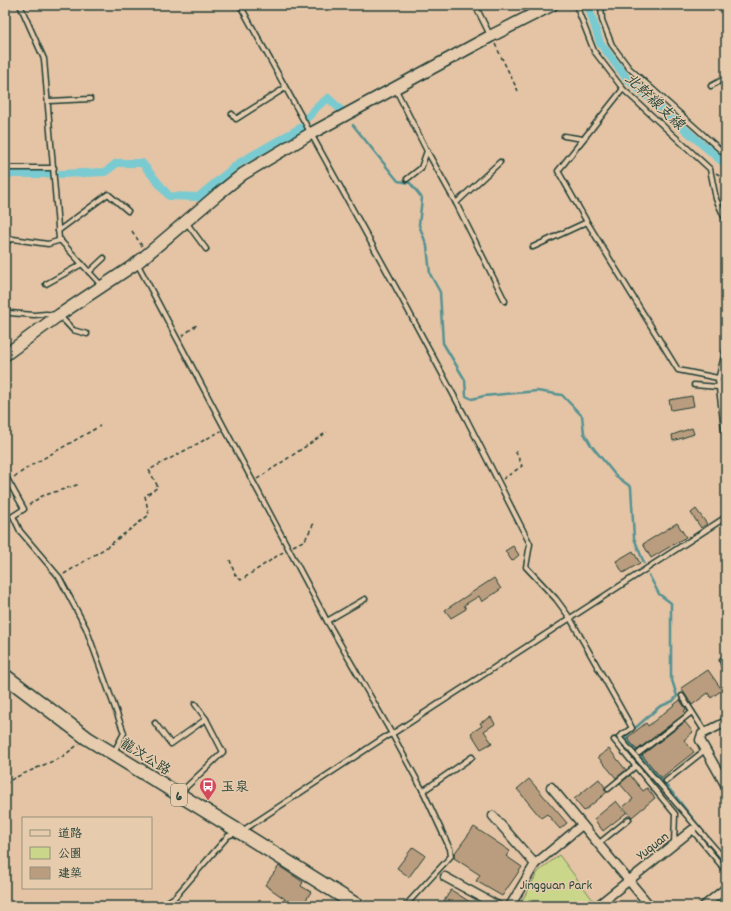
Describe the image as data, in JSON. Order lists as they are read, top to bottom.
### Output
{
  "streets": {
    "main road": ["龍汶公路", "6"],
    "street": ["Yuquan"]
  },
  "water": ["北幹線支線"],
  "parks": ["Jingguan Park"],
  "places": {
    "bus stop": ["玉泉"]
  },
  "legend": ["道路", "公園", "建築"]
}
